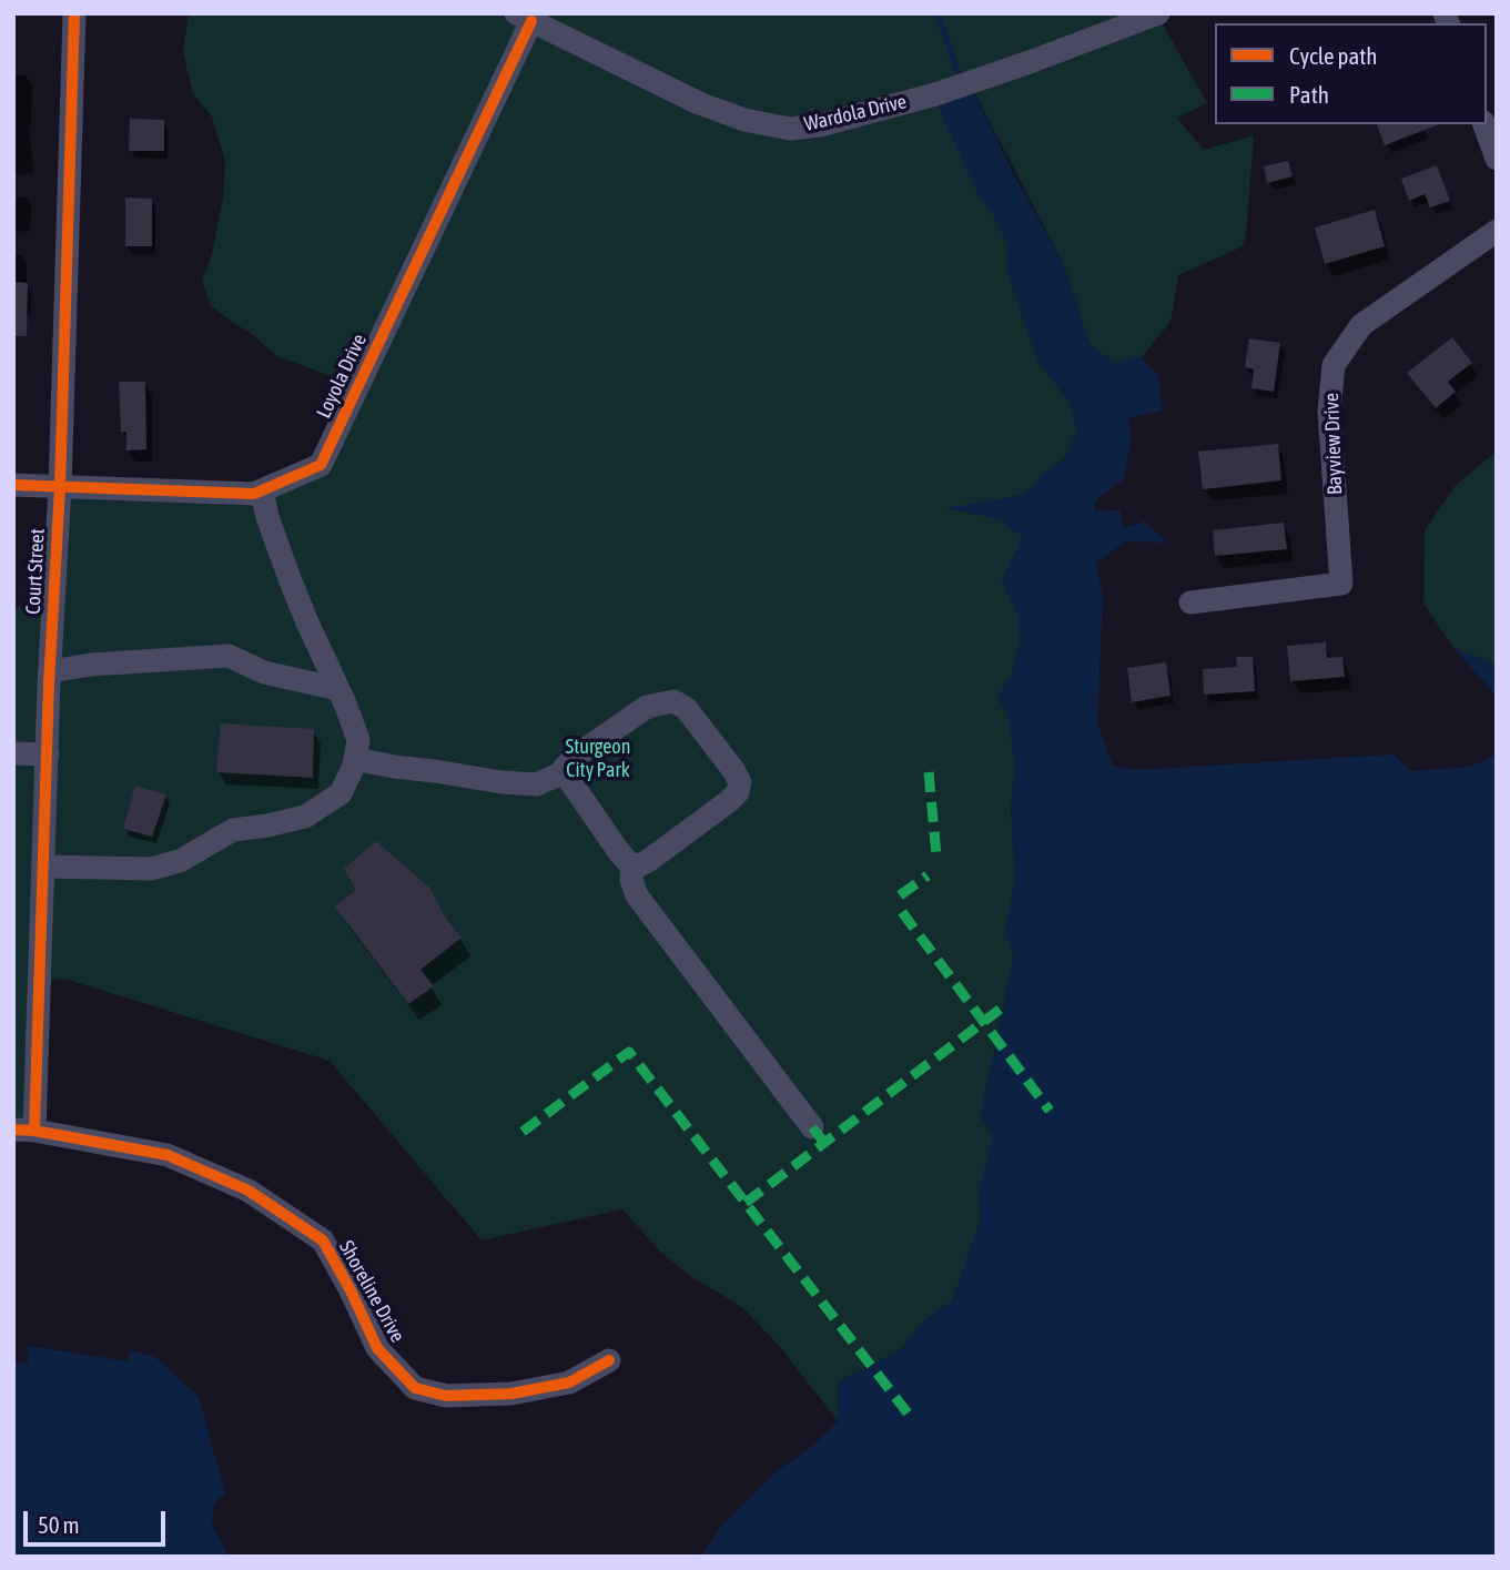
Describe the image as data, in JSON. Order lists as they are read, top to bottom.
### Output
{
  "streets": {
    "street": [
      "Wardola Drive",
      "Loyola Drive",
      "Bayview Drive",
      "Court Street",
      "Shoreline Drive"
    ]
  },
  "crossings": [
    ["Wardola Drive", "Loyola Drive"],
    ["Loyola Drive", "Court Street"],
    ["Court Street", "Shoreline Drive"]
  ],
  "parks": ["Sturgeon City Park"],
  "legend": ["Cycle path", "Path"],
  "scale_bar": "50 m"
}
